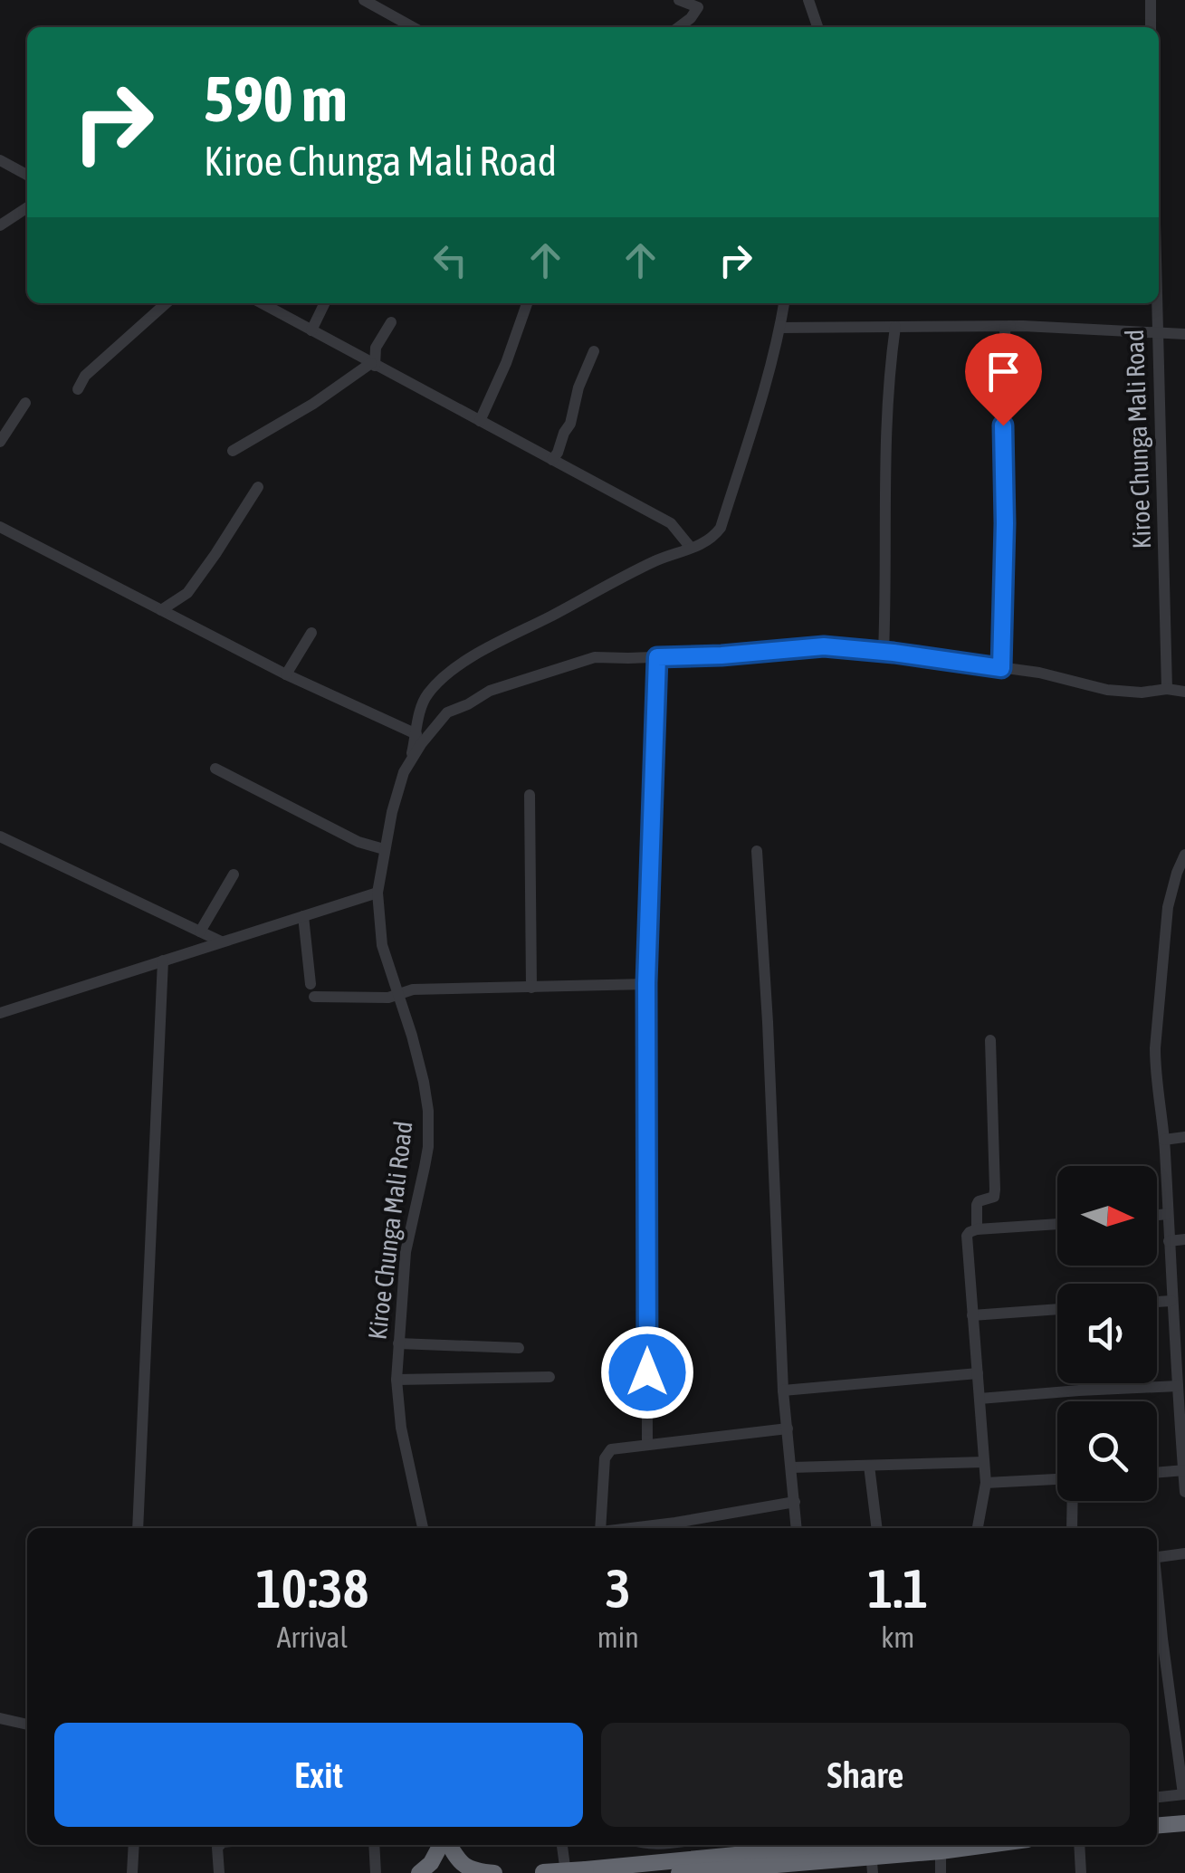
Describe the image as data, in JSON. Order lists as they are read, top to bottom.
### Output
{
  "streets": {
    "street": ["Kiroe Chunga Mali Road"]
  },
  "north": "right",
  "page": {
    "turn": ["590 m", "Kiroe Chunga Mali Road"],
    "eta": [
      "10:38",
      "Arrival",
      "3",
      "min",
      "1.1",
      "km"
    ],
    "buttons": ["Exit", "Share"]
  }
}
